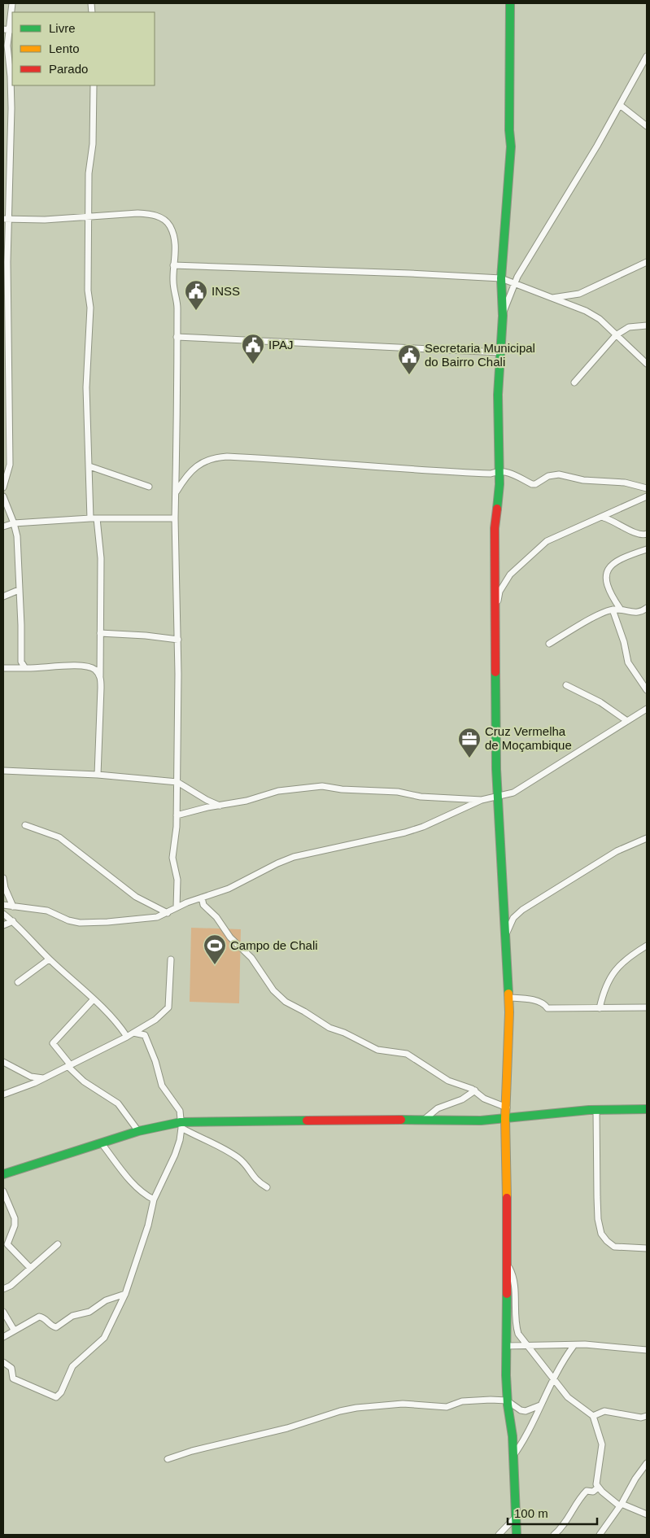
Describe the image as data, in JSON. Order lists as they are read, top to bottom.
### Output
{
  "places": {
    "public building": ["INSS", "IPAJ", "Secretaria Municipal do Bairro Chali"],
    "office": ["Cruz Vermelha de Moçambique"],
    "sports": ["Campo de Chali"]
  },
  "legend": ["Livre", "Lento", "Parado"],
  "scale_bar": "100 m"
}
